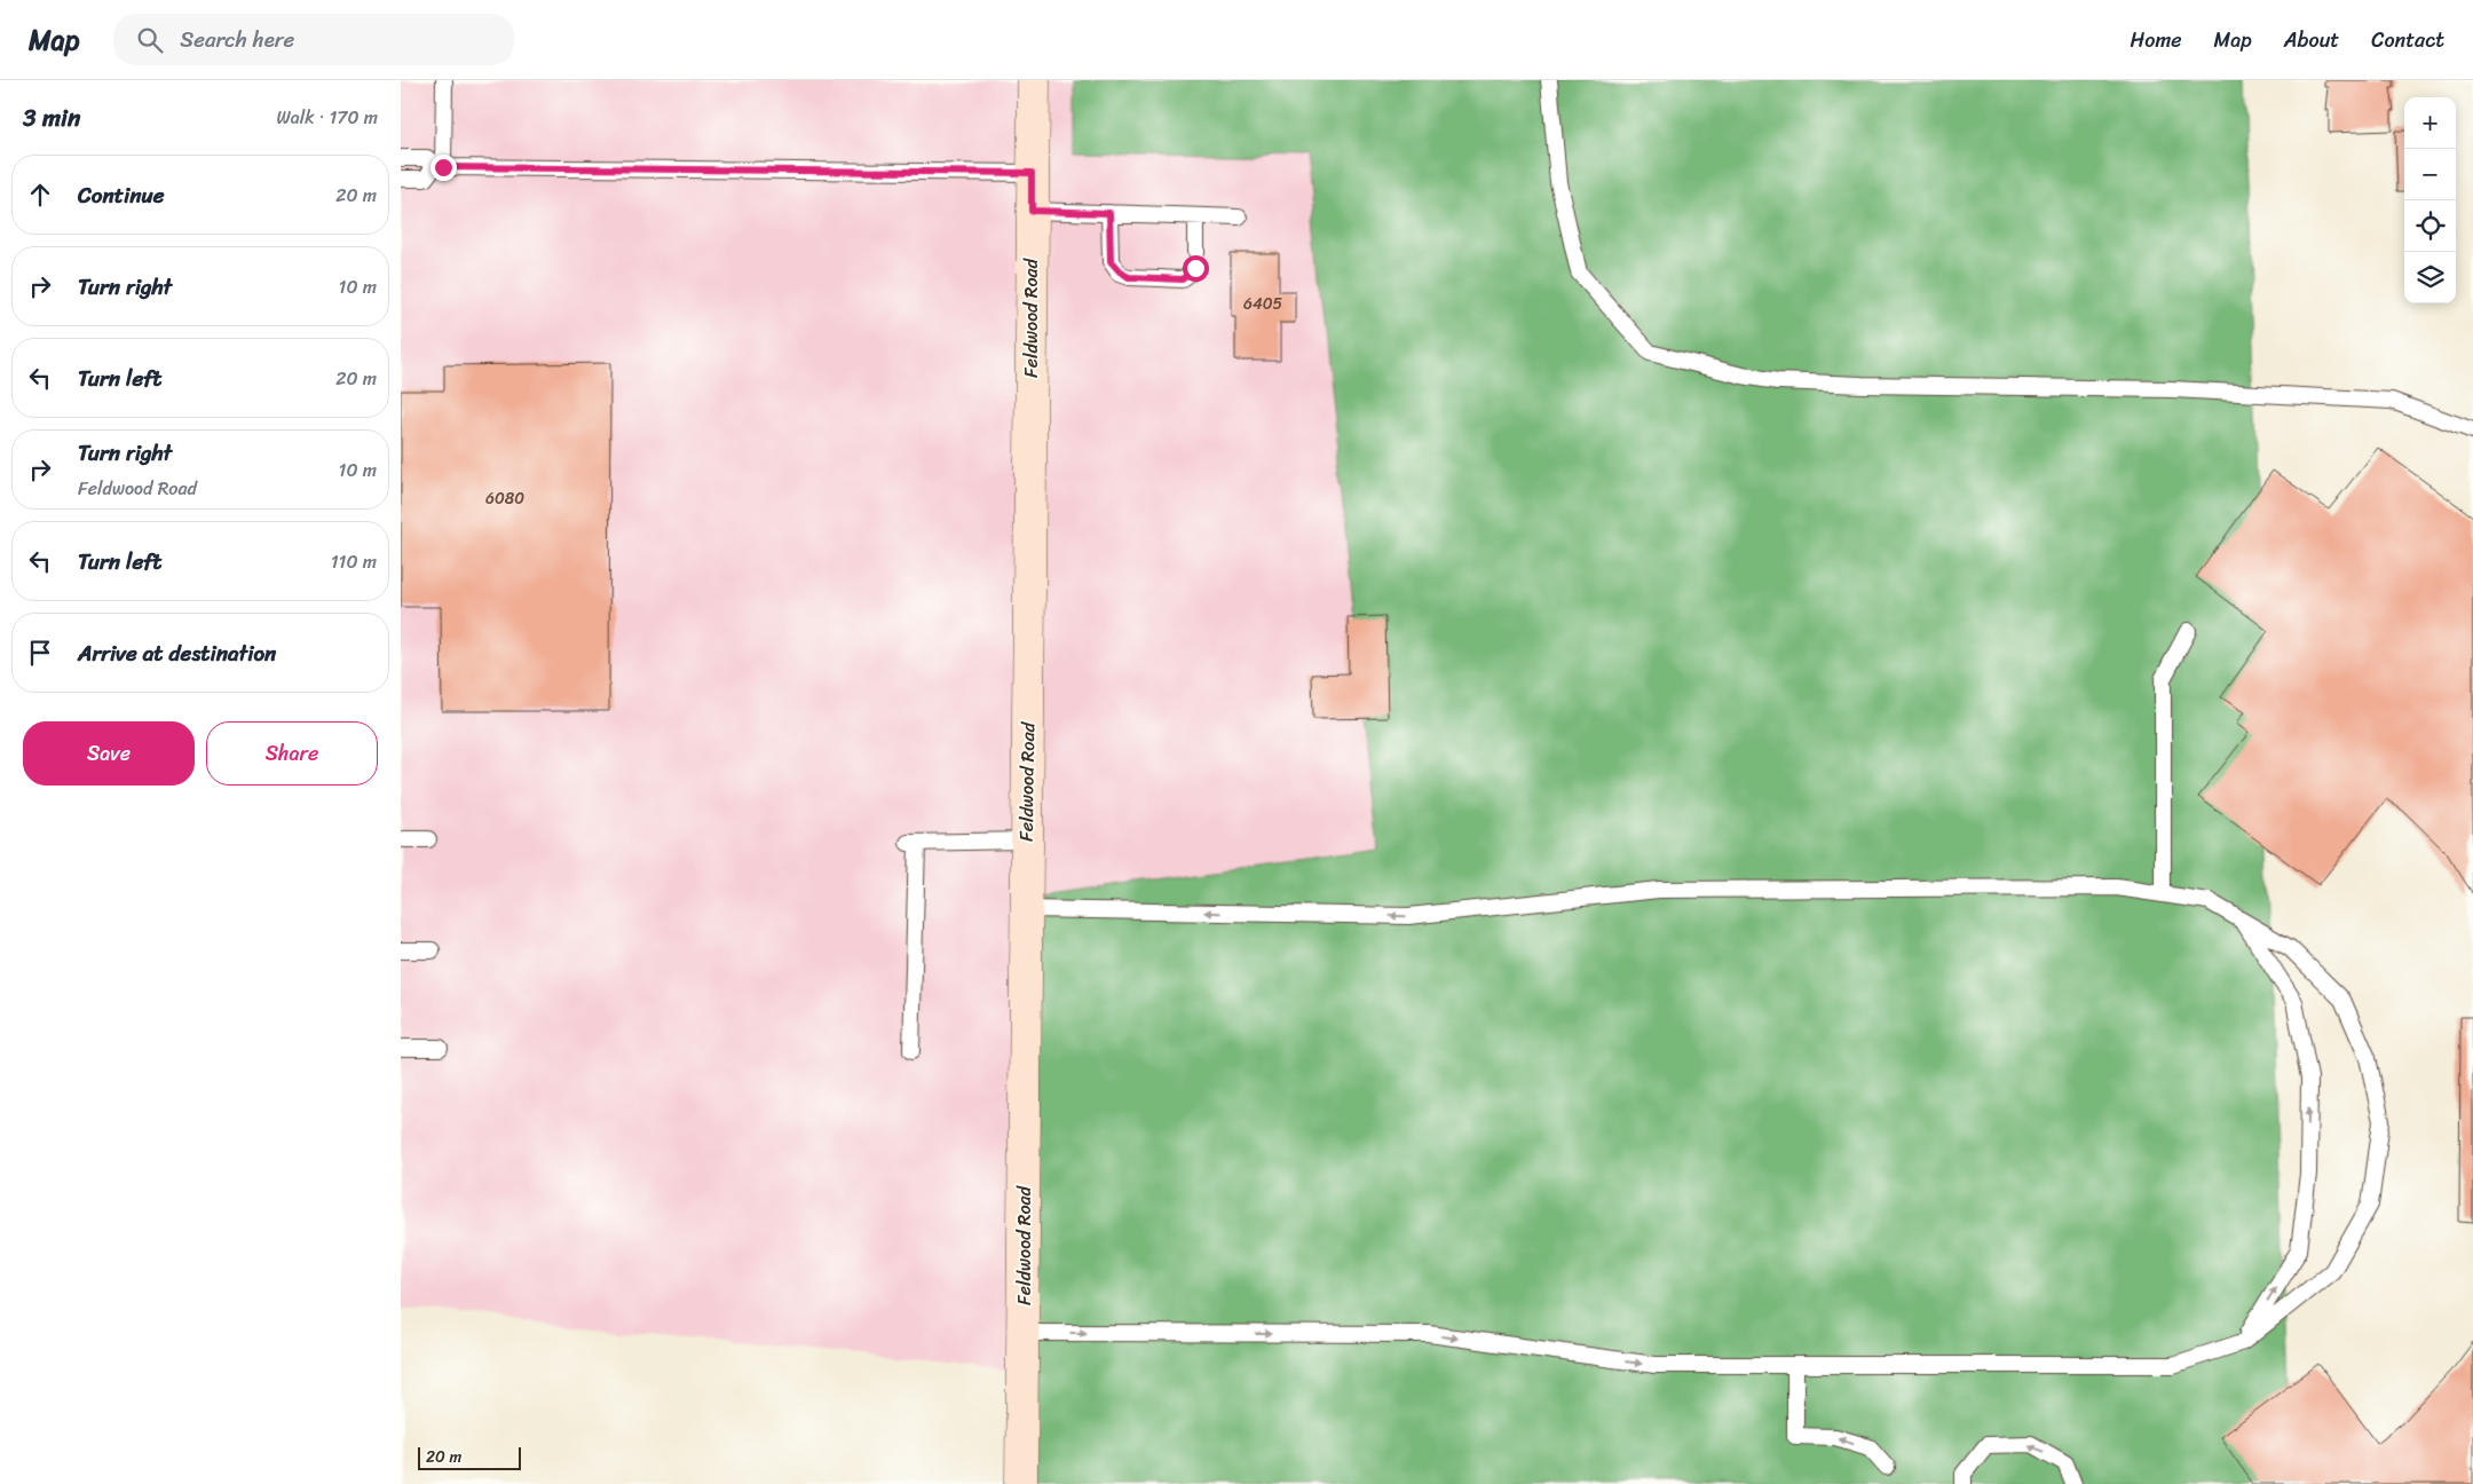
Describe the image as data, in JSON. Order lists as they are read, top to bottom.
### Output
{
  "streets": {
    "street": ["Feldwood Road"]
  },
  "house_numbers": ["6405", "6080"],
  "scale_bar": "20 m",
  "page": {
    "header": "Map",
    "search": "Search here",
    "nav": [
      "Home",
      "Map",
      "About",
      "Contact"
    ],
    "heading": ["3 min", "Walk · 170 m"],
    "map_buttons": ["+", "−"],
    "list": [
      ["Continue", "20 m"],
      ["Turn right", "10 m"],
      ["Turn left", "20 m"],
      ["Turn right", "Feldwood Road", "10 m"],
      ["Turn left", "110 m"],
      "Arrive at destination"
    ],
    "buttons": ["Save", "Share"],
    "scale": "20 m"
  }
}
